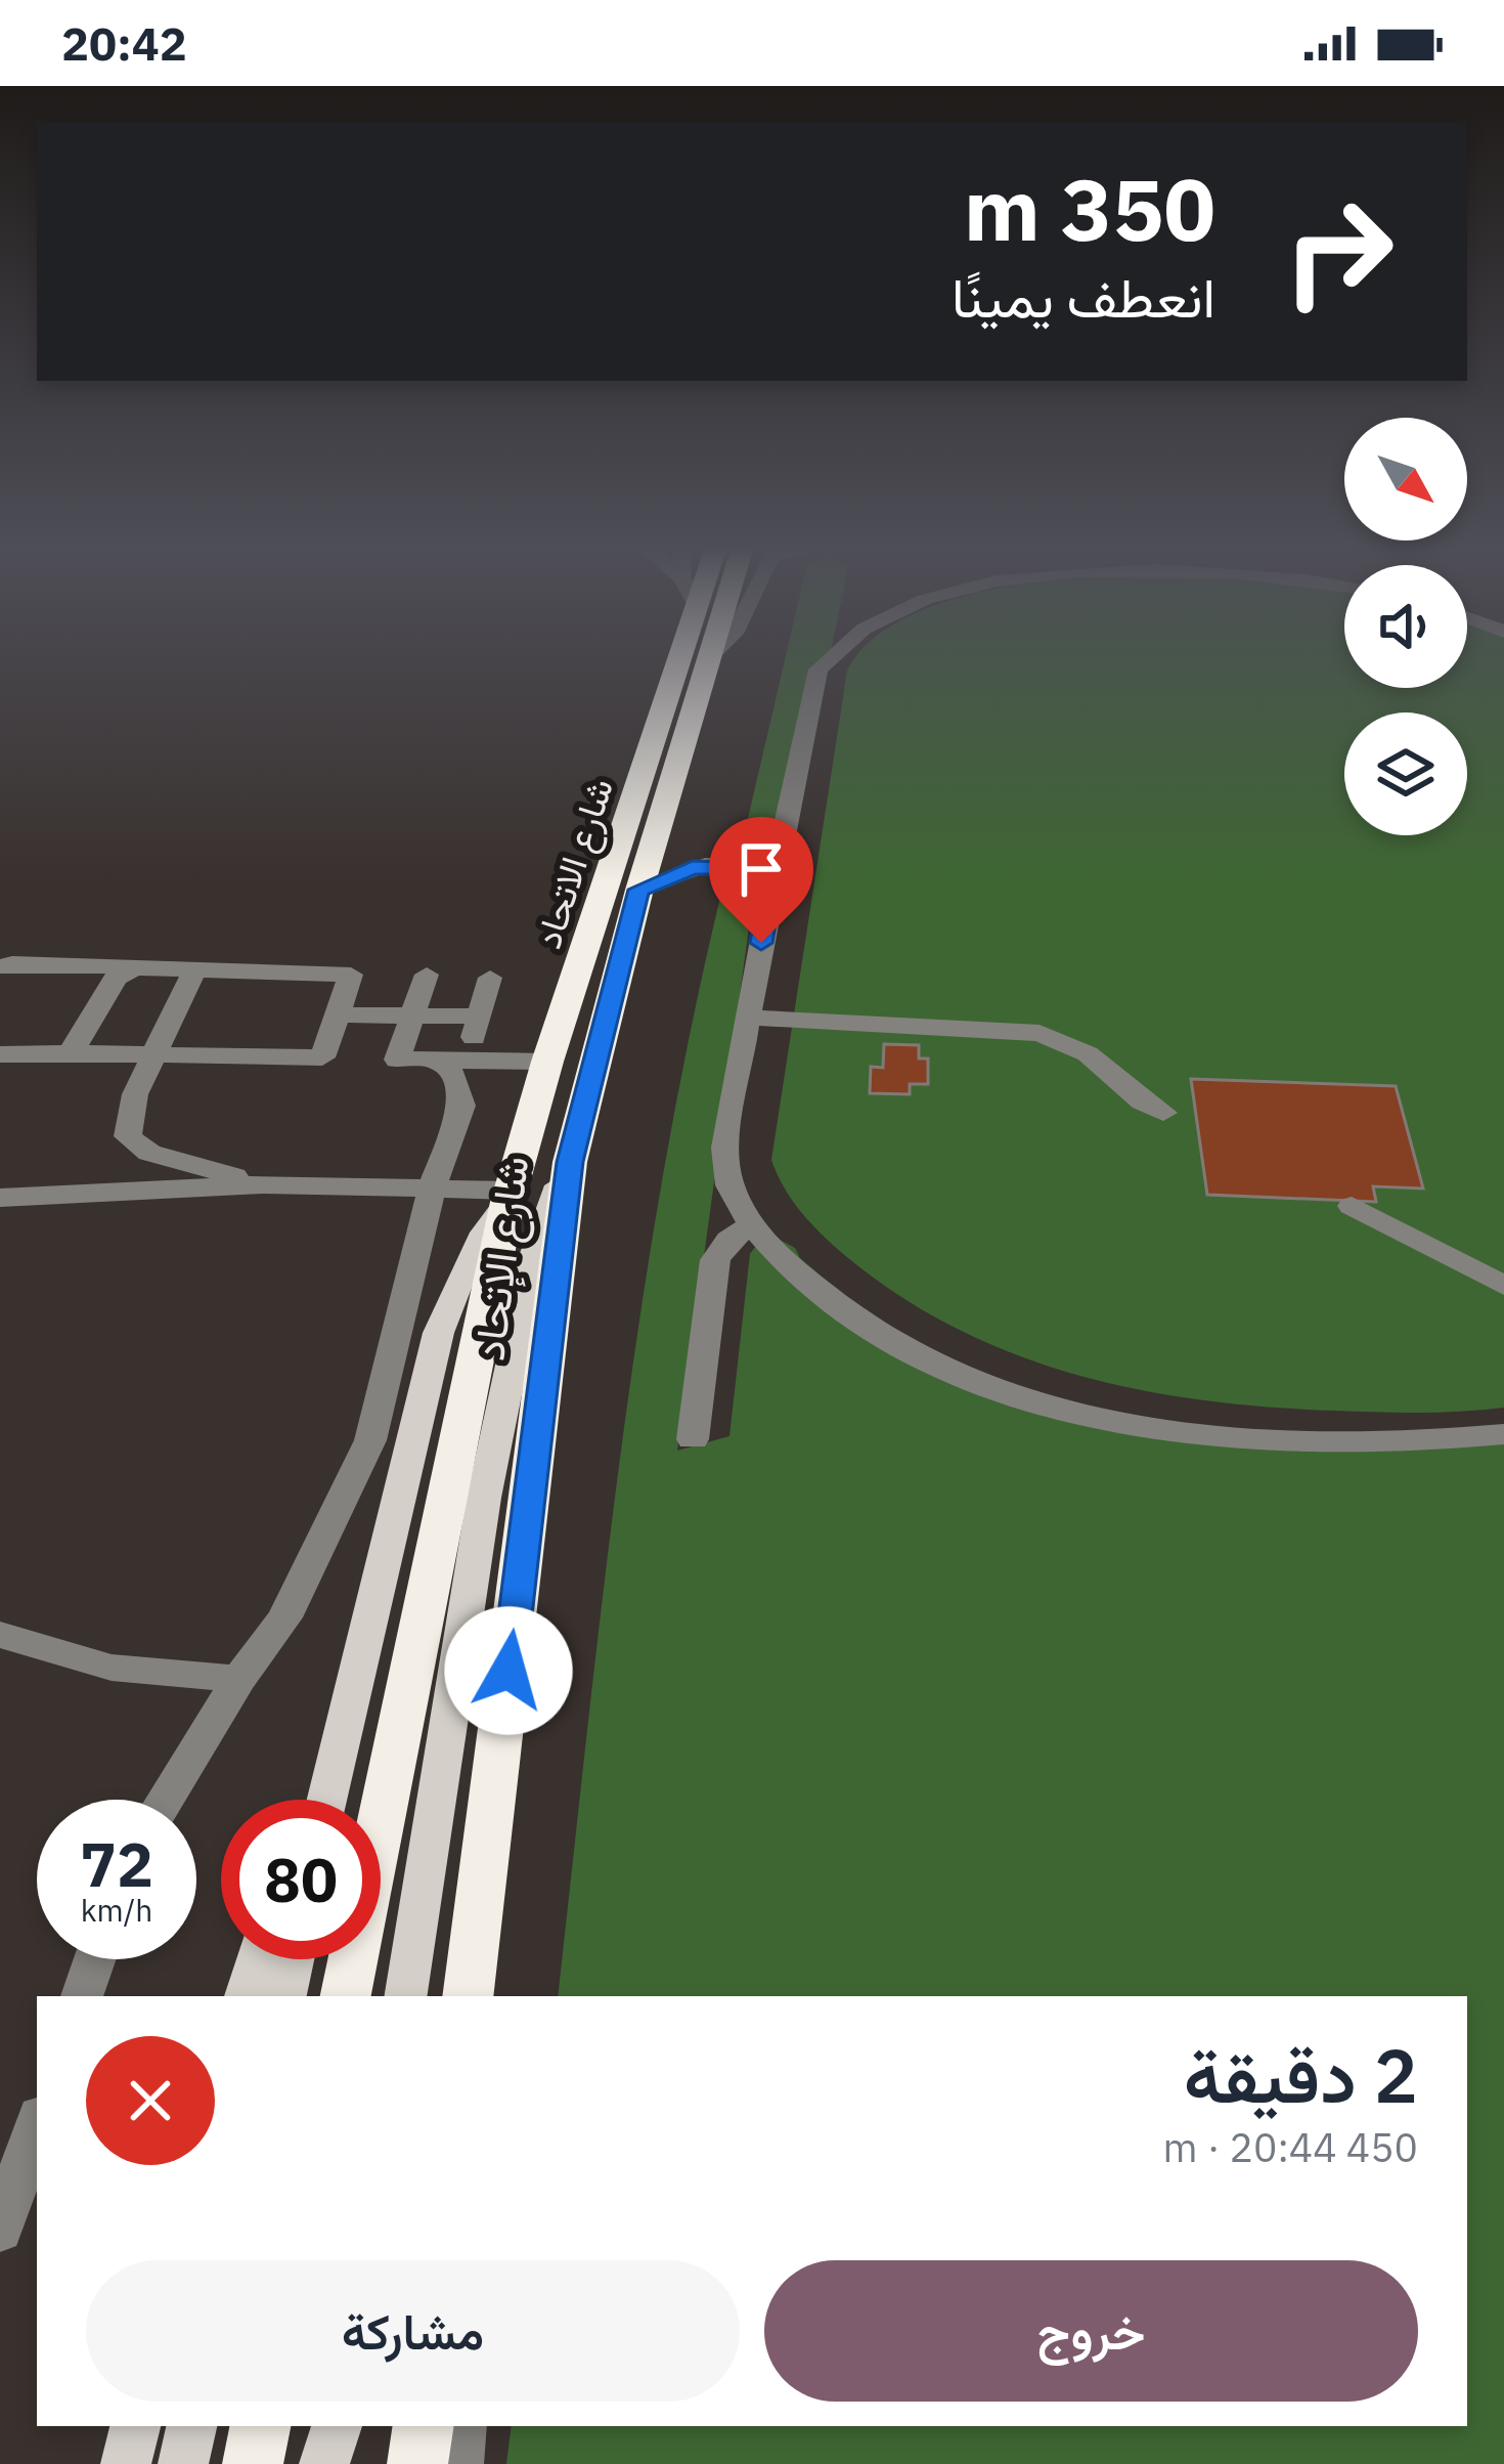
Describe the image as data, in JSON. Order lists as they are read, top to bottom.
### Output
{
  "streets": {
    "highway": ["شارع الاتحاد", "شارع الإتحاد"]
  },
  "crossings": [
    ["شارع الاتحاد", "شارع الإتحاد"]
  ],
  "north": "bottom right",
  "page": {
    "status": "20:42",
    "turn": ["350 m", "انعطف يمينًا"],
    "speed": "72 km/h",
    "limit": "80",
    "heading": ["2 دقيقة", "450 m · 20:44"],
    "buttons": ["خروج", "مشاركة"]
  }
}
